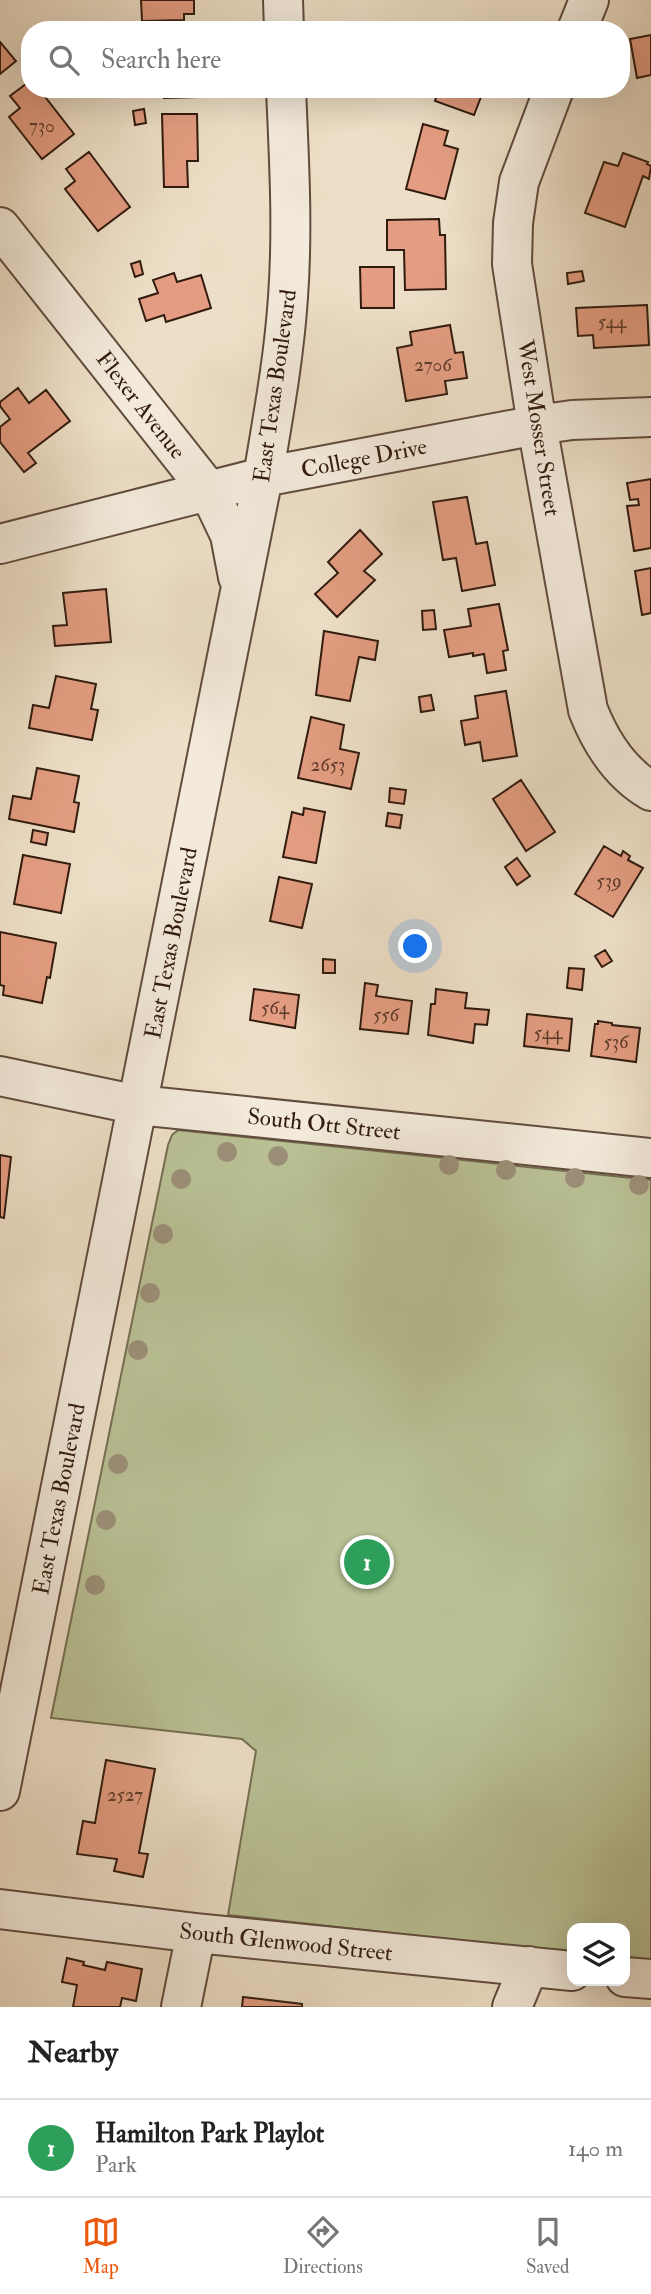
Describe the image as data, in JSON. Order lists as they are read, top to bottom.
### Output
{
  "streets": {
    "street": [
      "East Texas Boulevard",
      "Flexer Avenue",
      "West Mosser Street",
      "College Drive",
      "South Ott Street",
      "South Glenwood Street"
    ]
  },
  "crossings": [
    ["East Texas Boulevard", "Flexer Avenue"],
    ["East Texas Boulevard", "College Drive"],
    ["East Texas Boulevard", "South Ott Street"],
    ["Flexer Avenue", "College Drive"],
    ["West Mosser Street", "College Drive"]
  ],
  "house_numbers": [
    "730",
    "544",
    "2706",
    "2653",
    "539",
    "564",
    "556",
    "544",
    "536",
    "2527"
  ],
  "page": {
    "search": "Search here",
    "pins": "1",
    "heading": "Nearby",
    "list": [
      {
        "mark": "1",
        "name": "Hamilton Park Playlot",
        "note": "Park",
        "value": "140 m"
      }
    ],
    "nav": ["Map", "Directions", "Saved"]
  }
}
